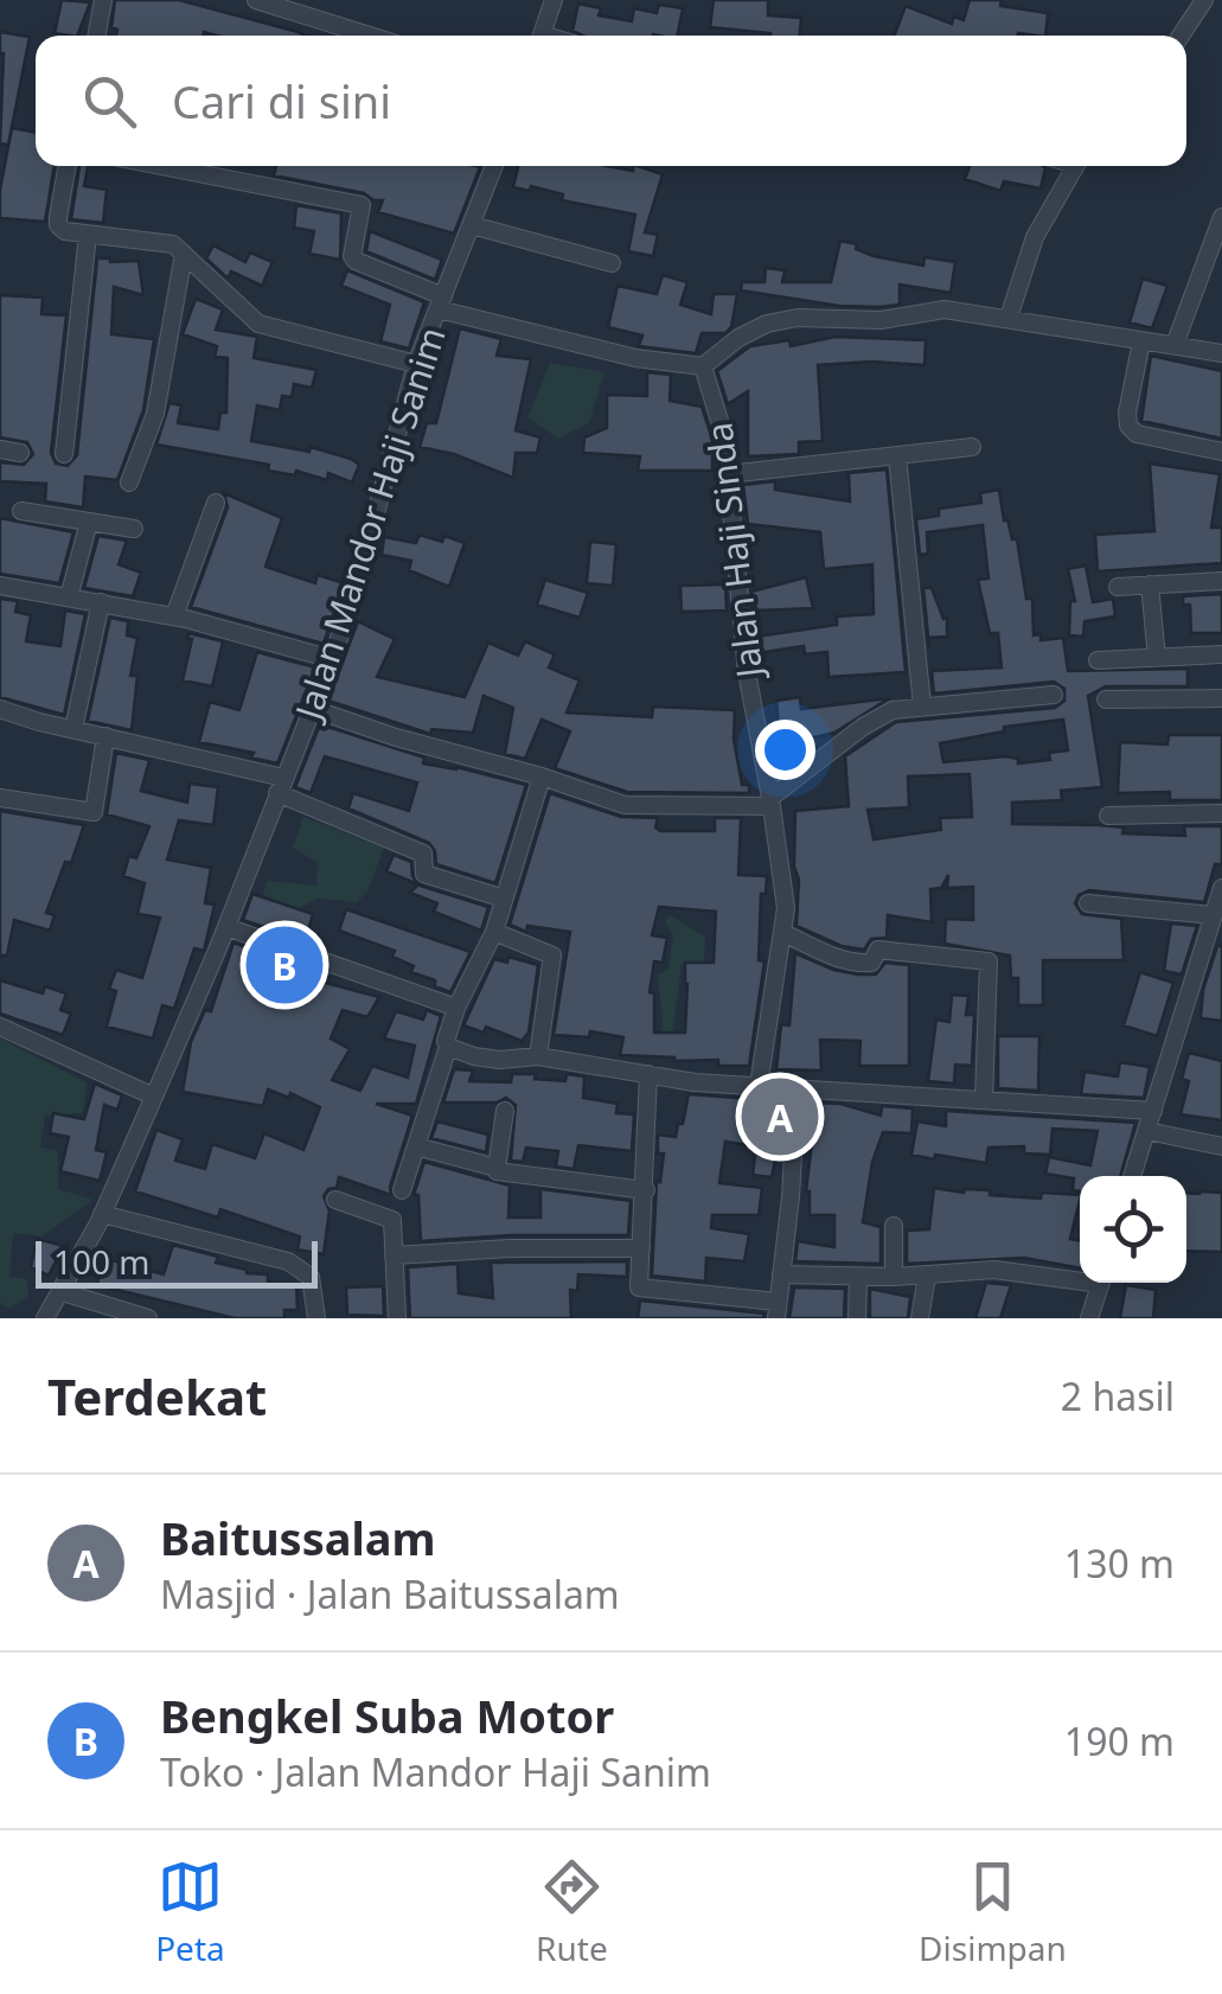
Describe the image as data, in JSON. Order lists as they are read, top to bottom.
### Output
{
  "streets": {
    "street": ["Jalan Mandor Haji Sanim", "Jalan Haji Sinda"]
  },
  "scale_bar": "100 m",
  "page": {
    "search": "Cari di sini",
    "pins": ["B", "A"],
    "scale": "100 m",
    "heading": ["Terdekat", "2 hasil"],
    "list": [
      {
        "mark": "A",
        "name": "Baitussalam",
        "note": "Masjid · Jalan Baitussalam",
        "value": "130 m"
      },
      {
        "mark": "B",
        "name": "Bengkel Suba Motor",
        "note": "Toko · Jalan Mandor Haji Sanim",
        "value": "190 m"
      }
    ],
    "nav": ["Peta", "Rute", "Disimpan"]
  }
}
